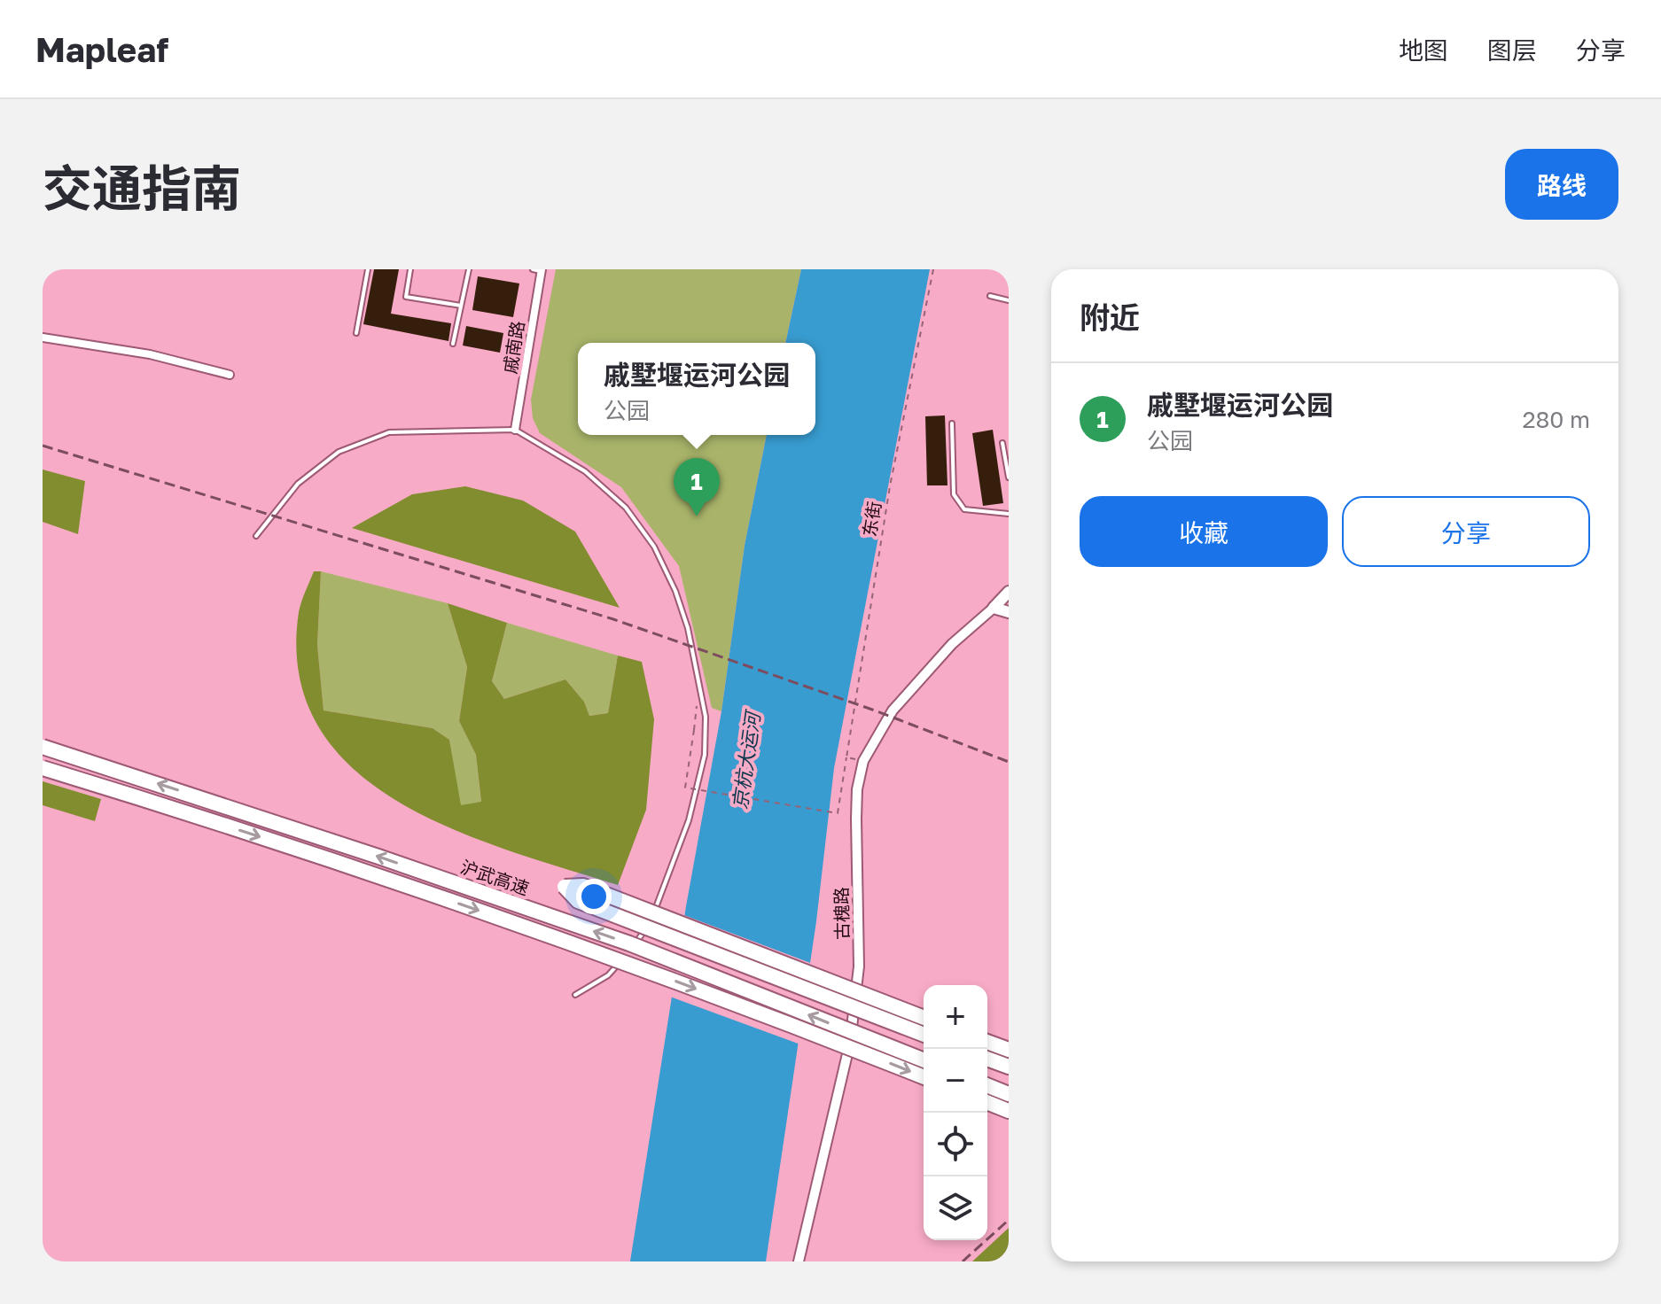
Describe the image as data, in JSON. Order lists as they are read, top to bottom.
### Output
{
  "streets": {
    "highway": ["沪武高速"],
    "street": ["戚南路", "古槐路"],
    "path": ["东街"]
  },
  "water": ["京杭大运河"],
  "page": {
    "header": "Mapleaf",
    "nav": ["地图", "图层", "分享"],
    "title": "交通指南",
    "buttons": [
      "路线",
      ["收藏", "分享"]
    ],
    "heading": "附近",
    "popup": ["戚墅堰运河公园", "公园"],
    "list": [
      {
        "mark": "1",
        "name": "戚墅堰运河公园",
        "note": "公园",
        "value": "280 m"
      }
    ],
    "pins": "1",
    "map_buttons": ["+", "−"]
  }
}
